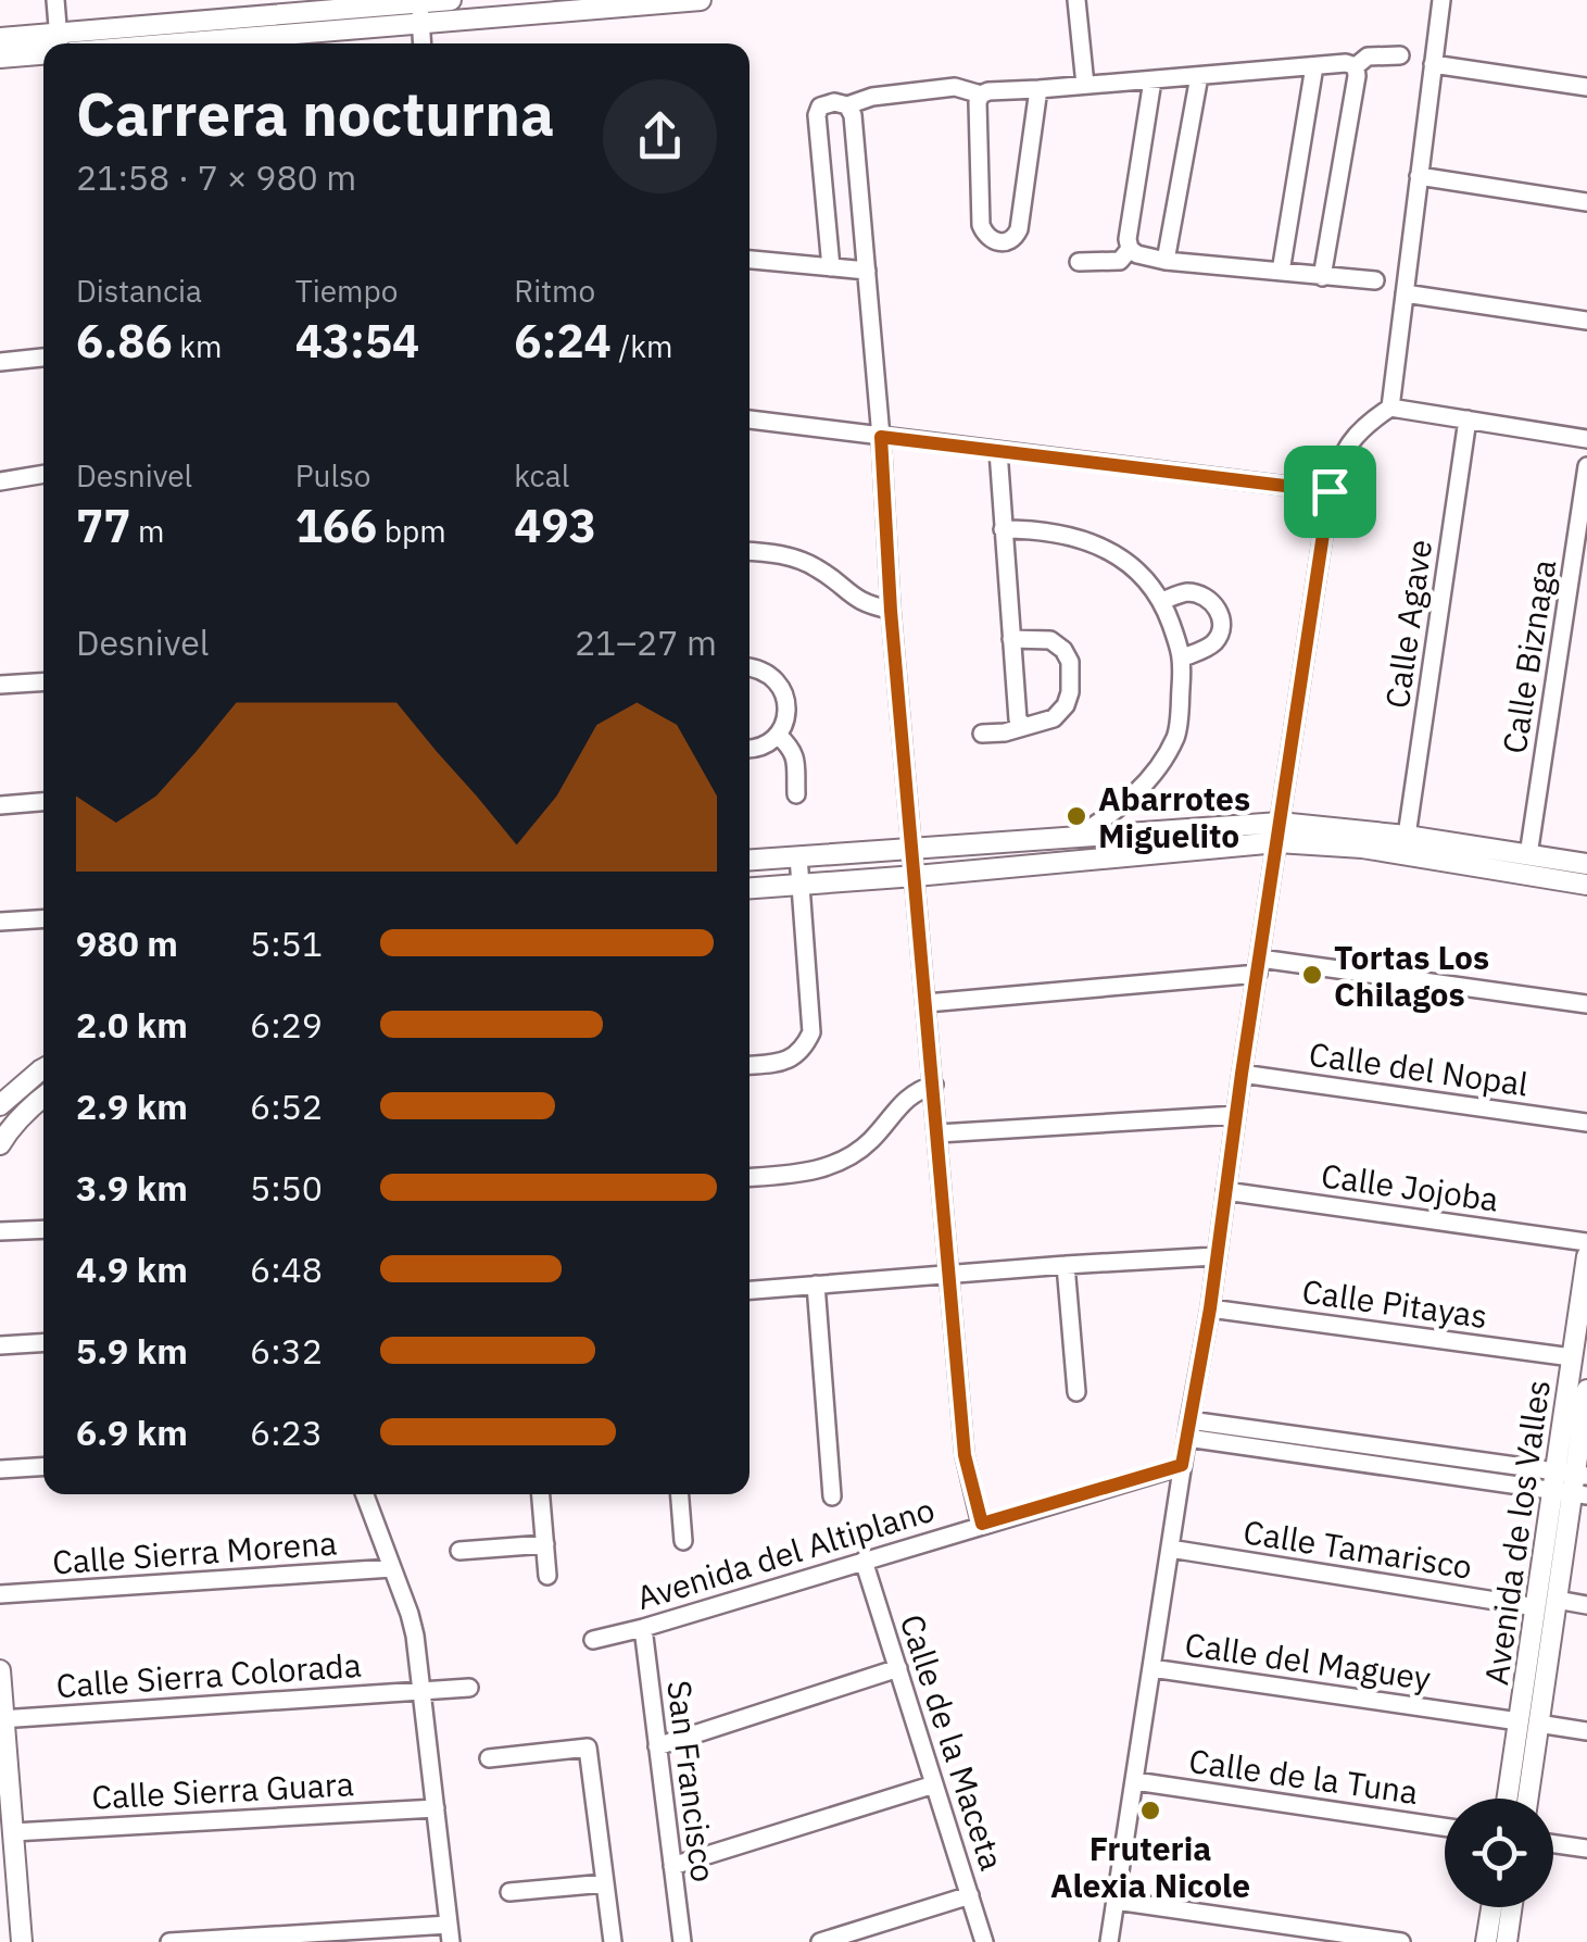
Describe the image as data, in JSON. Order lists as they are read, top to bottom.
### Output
{
  "streets": {
    "street": [
      "Calle Agave",
      "Calle Biznaga",
      "Calle del Nopal",
      "Calle Jojoba",
      "Calle Pitayas",
      "Avenida de los Valles",
      "Calle Tamarisco",
      "Calle Sierra Morena",
      "Avenida del Altiplano",
      "Calle del Maguey",
      "Calle Sierra Colorada",
      "Calle de la Maceta",
      "Calle de la Tuna",
      "San Francisco",
      "Calle Sierra Guara"
    ]
  },
  "crossings": [
    ["Calle Pitayas", "Avenida de los Valles"],
    ["Avenida de los Valles", "Calle Tamarisco"],
    ["Avenida de los Valles", "Calle del Maguey"],
    ["Avenida del Altiplano", "Calle de la Maceta"],
    ["Avenida del Altiplano", "San Francisco"]
  ],
  "places": ["Abarrotes Miguelito", "Tortas Los Chilagos", "Fruteria Alexia Nicole"],
  "page": {
    "heading": ["Carrera nocturna", "21:58 · 7 × 980 m"],
    "stats": [
      ["Distancia", "6.86 km"],
      ["Tiempo", "43:54"],
      ["Ritmo", "6:24 /km"],
      ["Desnivel", "77 m"],
      ["Pulso", "166 bpm"],
      ["kcal", "493"]
    ],
    "chart": ["Desnivel", "21–27 m"],
    "list": [
      {
        "name": "980 m",
        "note": "5:51"
      },
      {
        "name": "2.0 km",
        "note": "6:29"
      },
      {
        "name": "2.9 km",
        "note": "6:52"
      },
      {
        "name": "3.9 km",
        "note": "5:50"
      },
      {
        "name": "4.9 km",
        "note": "6:48"
      },
      {
        "name": "5.9 km",
        "note": "6:32"
      },
      {
        "name": "6.9 km",
        "note": "6:23"
      }
    ]
  }
}
